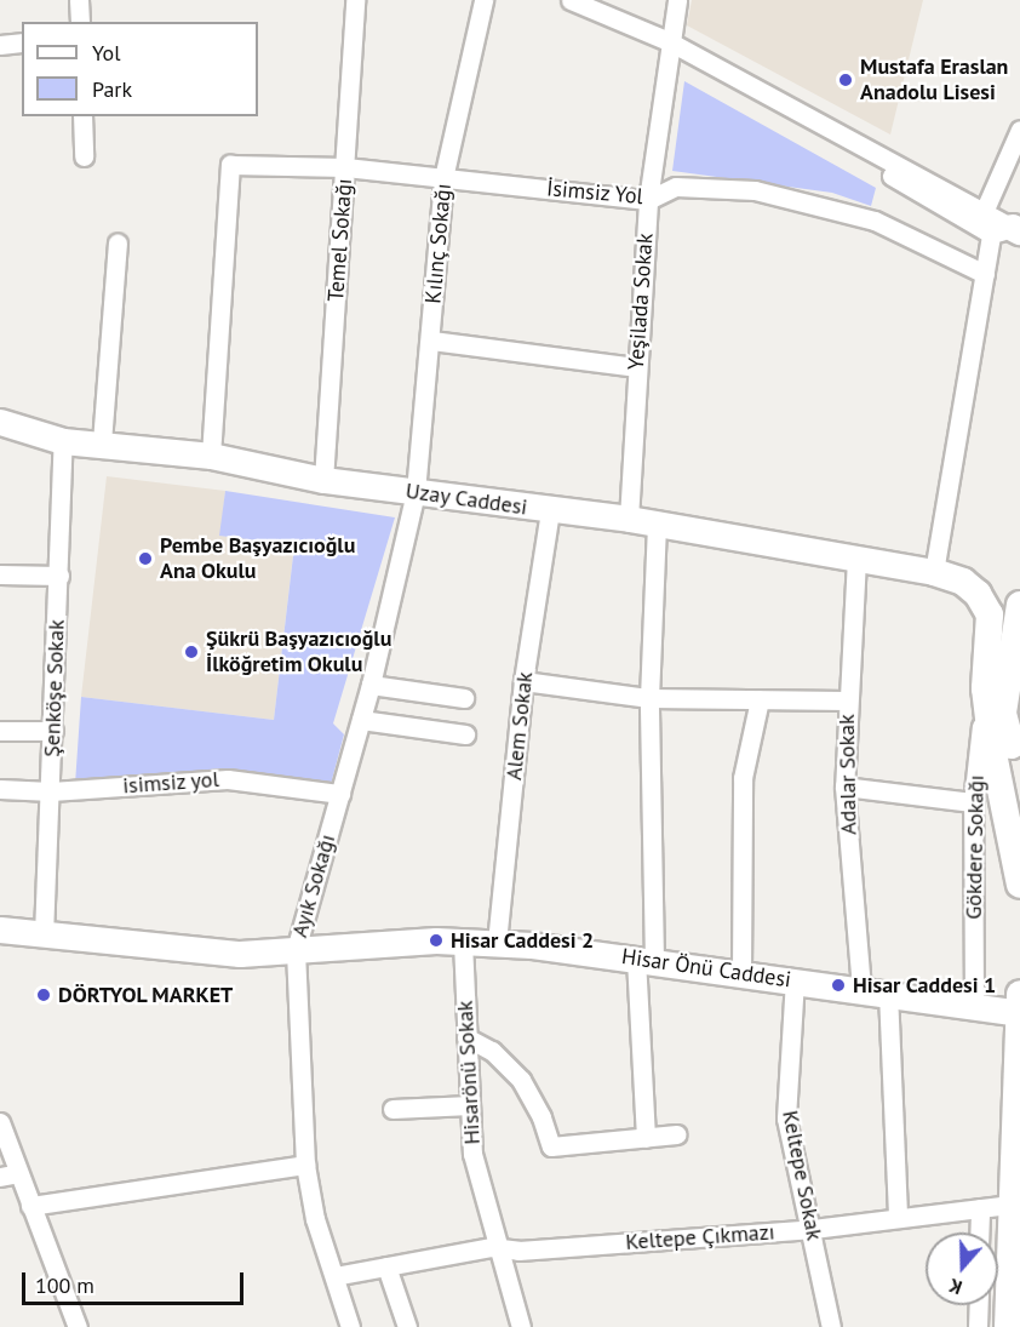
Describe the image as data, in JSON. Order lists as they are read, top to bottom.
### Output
{
  "streets": {
    "main road": ["Uzay Caddesi", "Hisar Önü Caddesi"],
    "street": [
      "İsimsiz Yol",
      "Temel Sokağı",
      "Kılınç Sokağı",
      "Yeşilada Sokak",
      "Şenköşe Sokak",
      "Alem Sokak",
      "Adalar Sokak",
      "isimsiz yol",
      "Gökdere Sokağı",
      "Ayık Sokağı",
      "Hisarönü Sokak",
      "Keltepe Sokak",
      "Keltepe Çıkmazı"
    ]
  },
  "crossings": [
    ["İsimsiz Yol", "Temel Sokağı"],
    ["İsimsiz Yol", "Kılınç Sokağı"],
    ["İsimsiz Yol", "Yeşilada Sokak"],
    ["İsimsiz Yol", "Uzay Caddesi"],
    ["Temel Sokağı", "Uzay Caddesi"],
    ["Kılınç Sokağı", "Uzay Caddesi"],
    ["Kılınç Sokağı", "Ayık Sokağı"],
    ["Yeşilada Sokak", "Uzay Caddesi"],
    ["Uzay Caddesi", "Şenköşe Sokak"],
    ["Uzay Caddesi", "Alem Sokak"],
    ["Uzay Caddesi", "Adalar Sokak"],
    ["Uzay Caddesi", "Ayık Sokağı"],
    ["Şenköşe Sokak", "isimsiz yol"],
    ["Şenköşe Sokak", "Hisar Önü Caddesi"],
    ["Alem Sokak", "Hisar Önü Caddesi"],
    ["Adalar Sokak", "Hisar Önü Caddesi"],
    ["isimsiz yol", "Ayık Sokağı"],
    ["Gökdere Sokağı", "Hisar Önü Caddesi"],
    ["Ayık Sokağı", "Hisar Önü Caddesi"],
    ["Ayık Sokağı", "Keltepe Çıkmazı"],
    ["Hisar Önü Caddesi", "Hisarönü Sokak"],
    ["Hisar Önü Caddesi", "Keltepe Sokak"],
    ["Hisarönü Sokak", "Keltepe Çıkmazı"],
    ["Keltepe Sokak", "Keltepe Çıkmazı"]
  ],
  "places": [
    "Mustafa Eraslan Anadolu Lisesi",
    "Pembe Başyazıcıoğlu Ana Okulu",
    "Şükrü Başyazıcıoğlu İlköğretim Okulu",
    "Hisar Caddesi 2",
    "Hisar Caddesi 1",
    "DÖRTYOL MARKET"
  ],
  "legend": ["Yol", "Park"],
  "scale_bar": "100 m",
  "north": "bottom"
}
